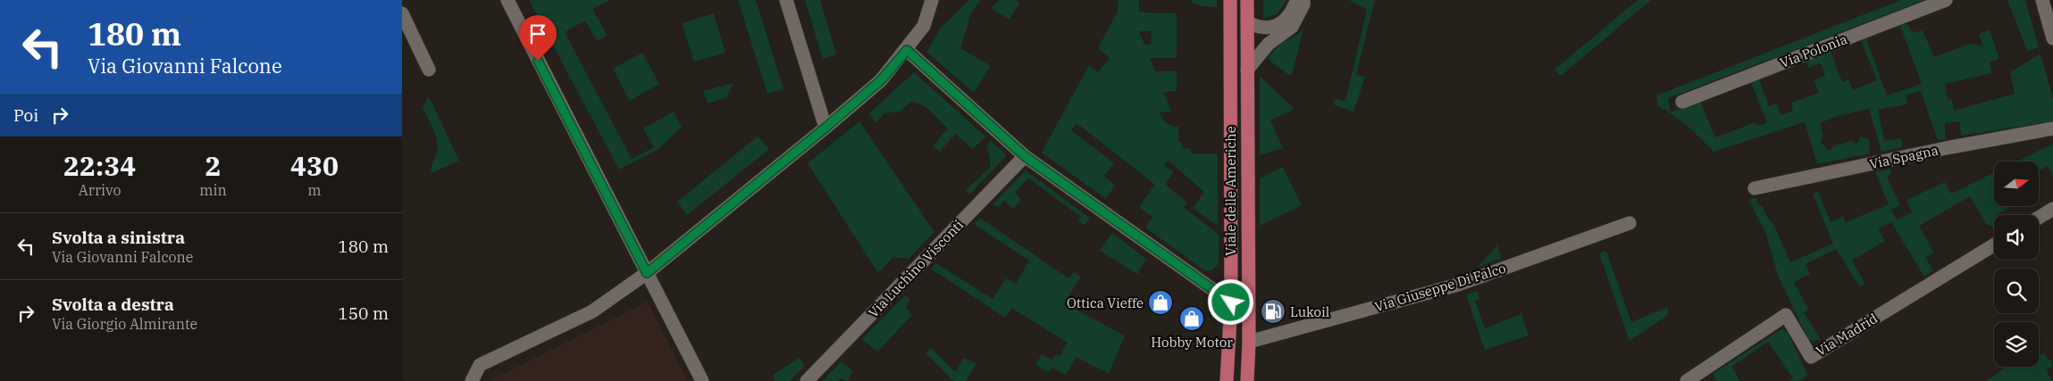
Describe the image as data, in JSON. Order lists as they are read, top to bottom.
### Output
{
  "streets": {
    "main road": ["Viale delle Americhe"],
    "street": [
      "Via Polonia",
      "Via Spagna",
      "Via Luchino Visconti",
      "Via Giuseppe Di Falco",
      "Via Madrid"
    ]
  },
  "crossings": [
    ["Viale delle Americhe", "Via Giuseppe Di Falco"]
  ],
  "places": {
    "shop": ["Ottica Vieffe", "Hobby Motor"],
    "fuel station": ["Lukoil"]
  },
  "north": "right",
  "page": {
    "turn": ["180 m", "Via Giovanni Falcone"],
    "then": "Poi",
    "eta": [
      "22:34",
      "Arrivo",
      "2",
      "min",
      "430",
      "m"
    ],
    "list": [
      {
        "name": "Svolta a sinistra",
        "note": "Via Giovanni Falcone",
        "value": "180 m"
      },
      {
        "name": "Svolta a destra",
        "note": "Via Giorgio Almirante",
        "value": "150 m"
      }
    ]
  }
}
